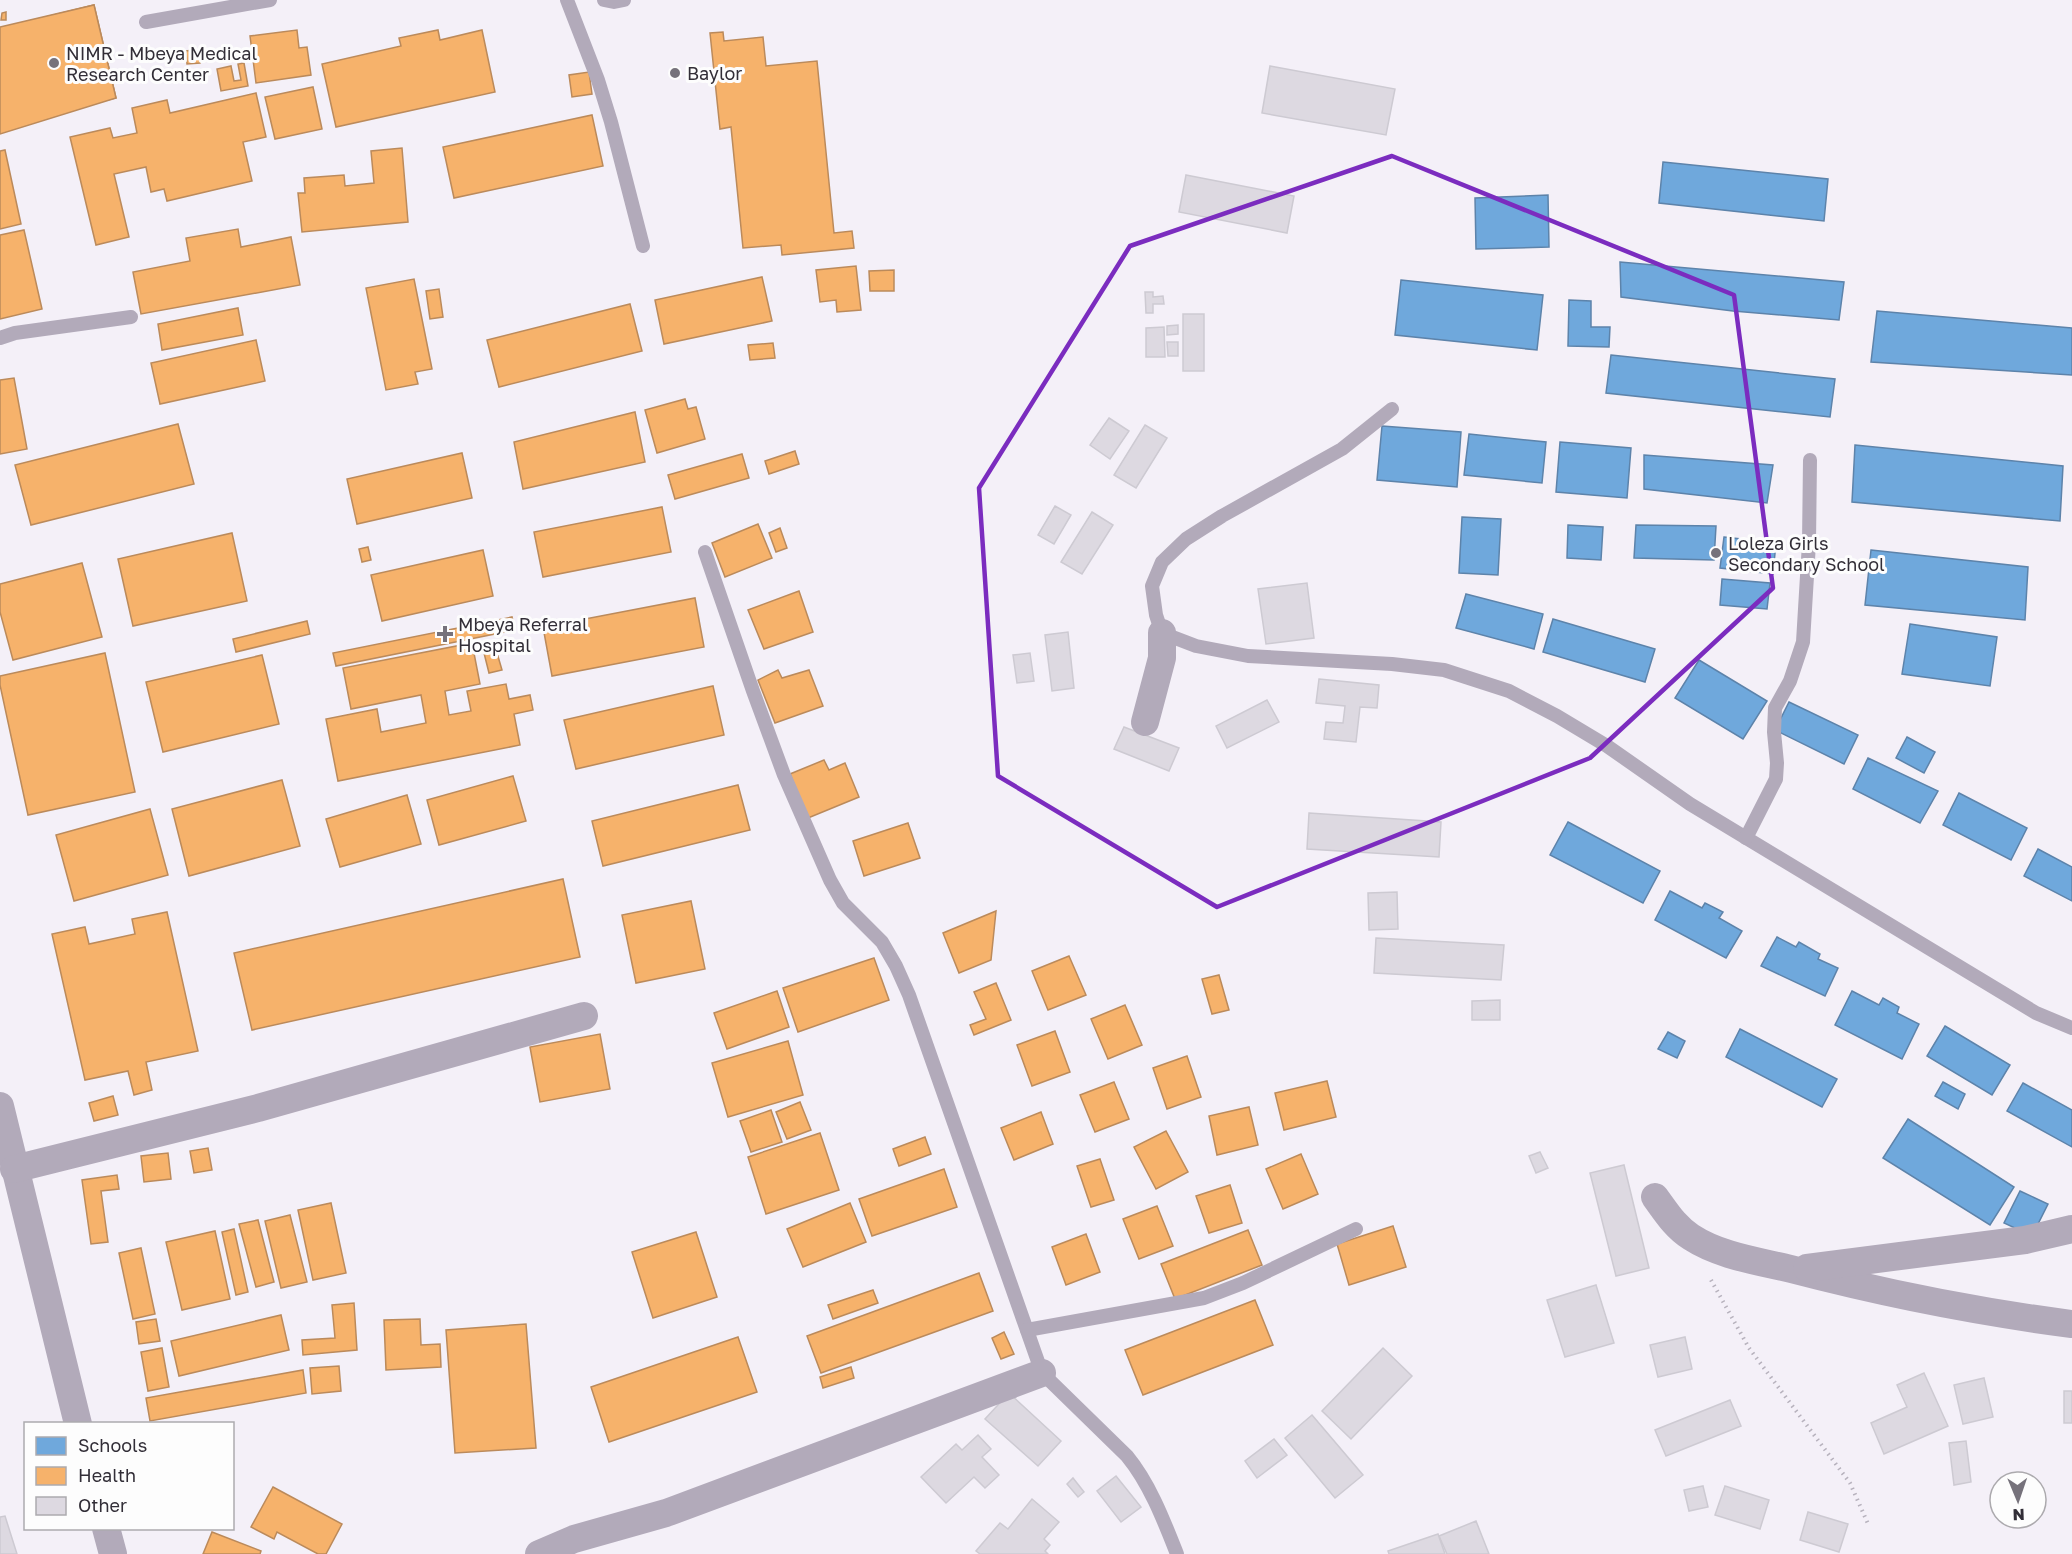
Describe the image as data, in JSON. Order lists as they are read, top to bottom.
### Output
{
  "places": {
    "other": ["NIMR - Mbeya Medical Research Center", "Baylor", "Loleza Girls Secondary School"],
    "health": ["Mbeya Referral Hospital"]
  },
  "legend": ["Schools", "Health", "Other"],
  "north": "bottom"
}
